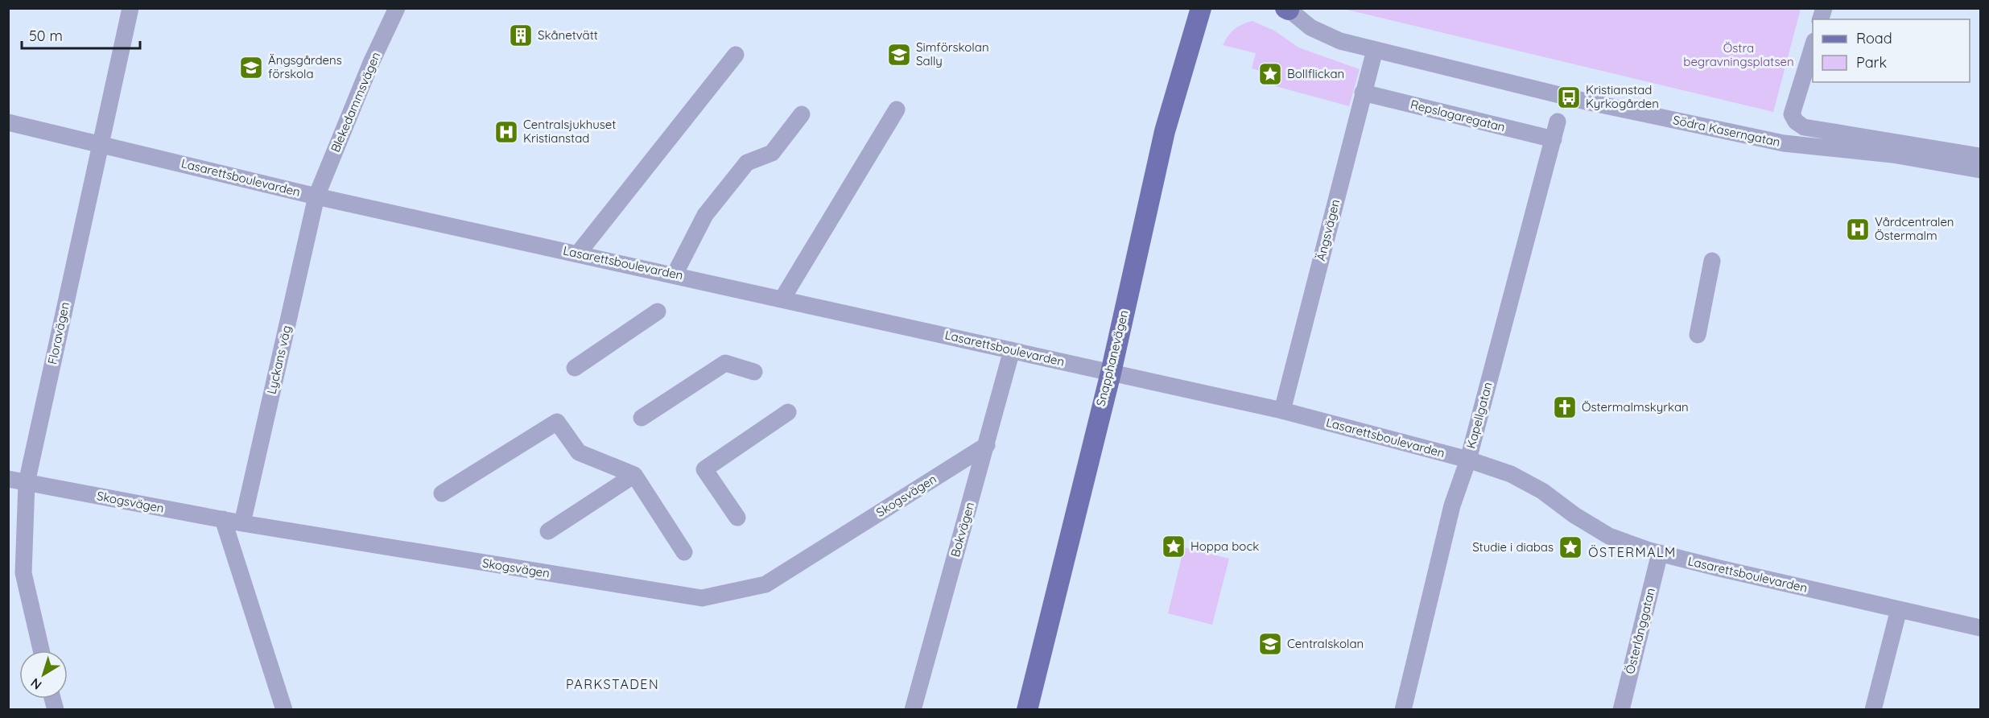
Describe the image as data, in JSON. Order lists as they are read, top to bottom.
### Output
{
  "streets": {
    "main road": ["Snapphanevägen"],
    "street": [
      "Blekedammsvägen",
      "Repslagaregatan",
      "Södra Kaserngatan",
      "Lasarettsboulevarden",
      "Ängsvägen",
      "Floravägen",
      "Lyckans väg",
      "Kapellgatan",
      "Skogsvägen",
      "Bokvägen",
      "Österlånggatan"
    ]
  },
  "crossings": [
    ["Blekedammsvägen", "Lasarettsboulevarden"],
    ["Blekedammsvägen", "Lyckans väg"],
    ["Repslagaregatan", "Ängsvägen"],
    ["Repslagaregatan", "Kapellgatan"],
    ["Södra Kaserngatan", "Ängsvägen"],
    ["Lasarettsboulevarden", "Ängsvägen"],
    ["Lasarettsboulevarden", "Floravägen"],
    ["Lasarettsboulevarden", "Snapphanevägen"],
    ["Lasarettsboulevarden", "Lyckans väg"],
    ["Lasarettsboulevarden", "Kapellgatan"],
    ["Lasarettsboulevarden", "Bokvägen"],
    ["Lasarettsboulevarden", "Österlånggatan"],
    ["Floravägen", "Skogsvägen"],
    ["Lyckans väg", "Skogsvägen"],
    ["Skogsvägen", "Bokvägen"]
  ],
  "districts": ["ÖSTERMALM", "PARKSTADEN"],
  "parks": ["Östra begravningsplatsen"],
  "places": {
    "building": ["Skånetvätt"],
    "school or university": ["Simförskolan Sally", "Ängsgårdens förskola", "Centralskolan"],
    "place": ["Bollflickan", "Hoppa bock", "Studie i diabas"],
    "bus stop": ["Kristianstad Kyrkogården"],
    "hospital": ["Centralsjukhuset Kristianstad", "Vårdcentralen Östermalm"],
    "church": ["Östermalmskyrkan"]
  },
  "legend": ["Road", "Park"],
  "scale_bar": "50 m",
  "north": "bottom left"
}
